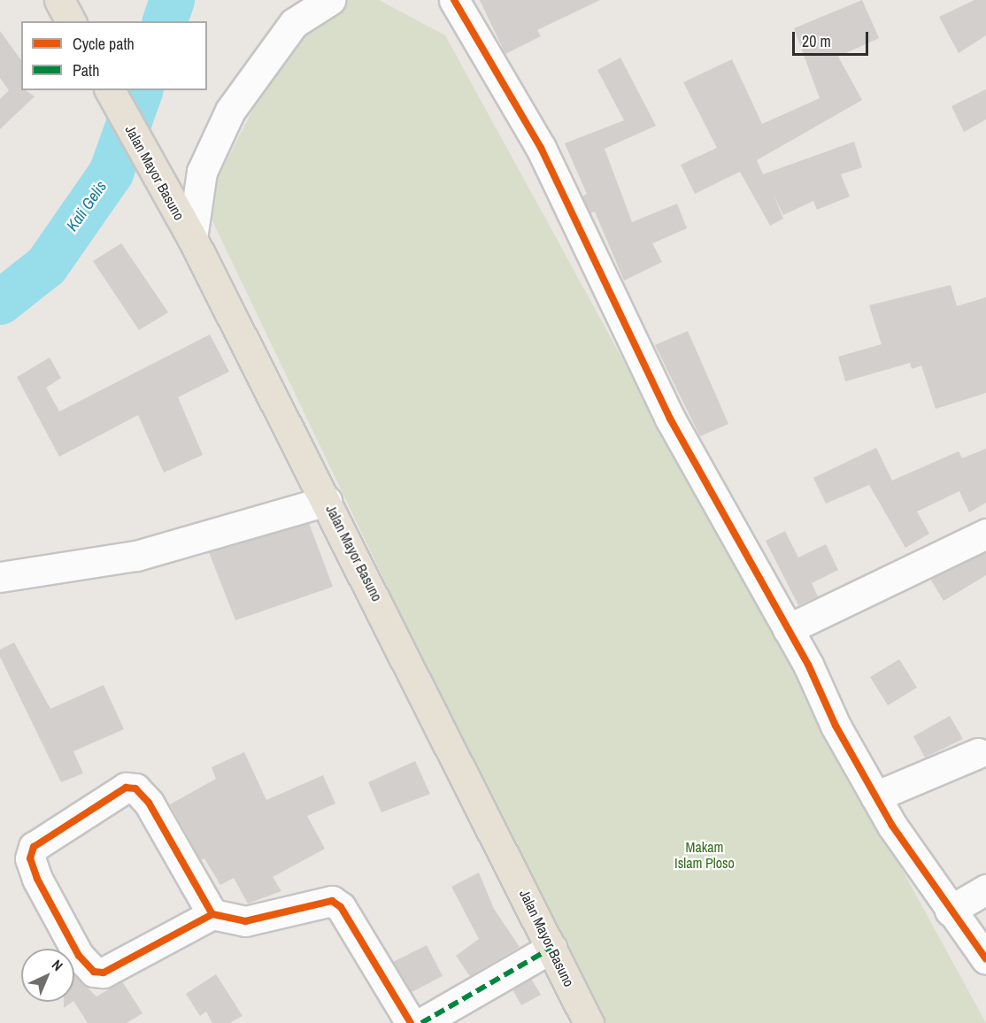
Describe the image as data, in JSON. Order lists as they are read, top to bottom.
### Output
{
  "streets": {
    "main road": ["Jalan Mayor Basuno"]
  },
  "water": ["Kali Gelis"],
  "parks": ["Makam Islam Ploso"],
  "legend": ["Cycle path", "Path"],
  "scale_bar": "20 m",
  "north": "top right"
}
